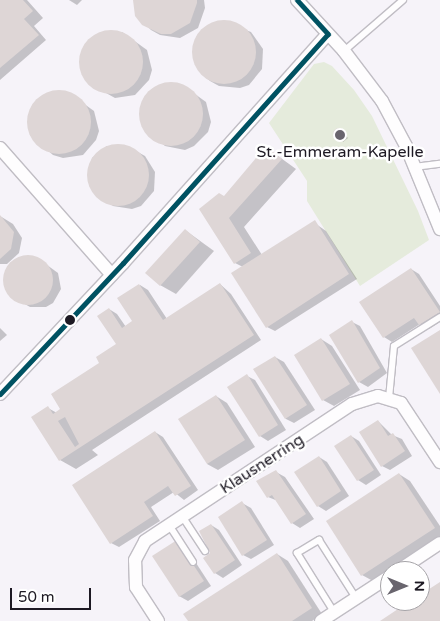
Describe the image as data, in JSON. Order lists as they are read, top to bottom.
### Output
{
  "streets": {
    "street": ["Klausnerring"]
  },
  "places": ["St.-Emmeram-Kapelle"],
  "scale_bar": "50 m",
  "north": "right"
}
